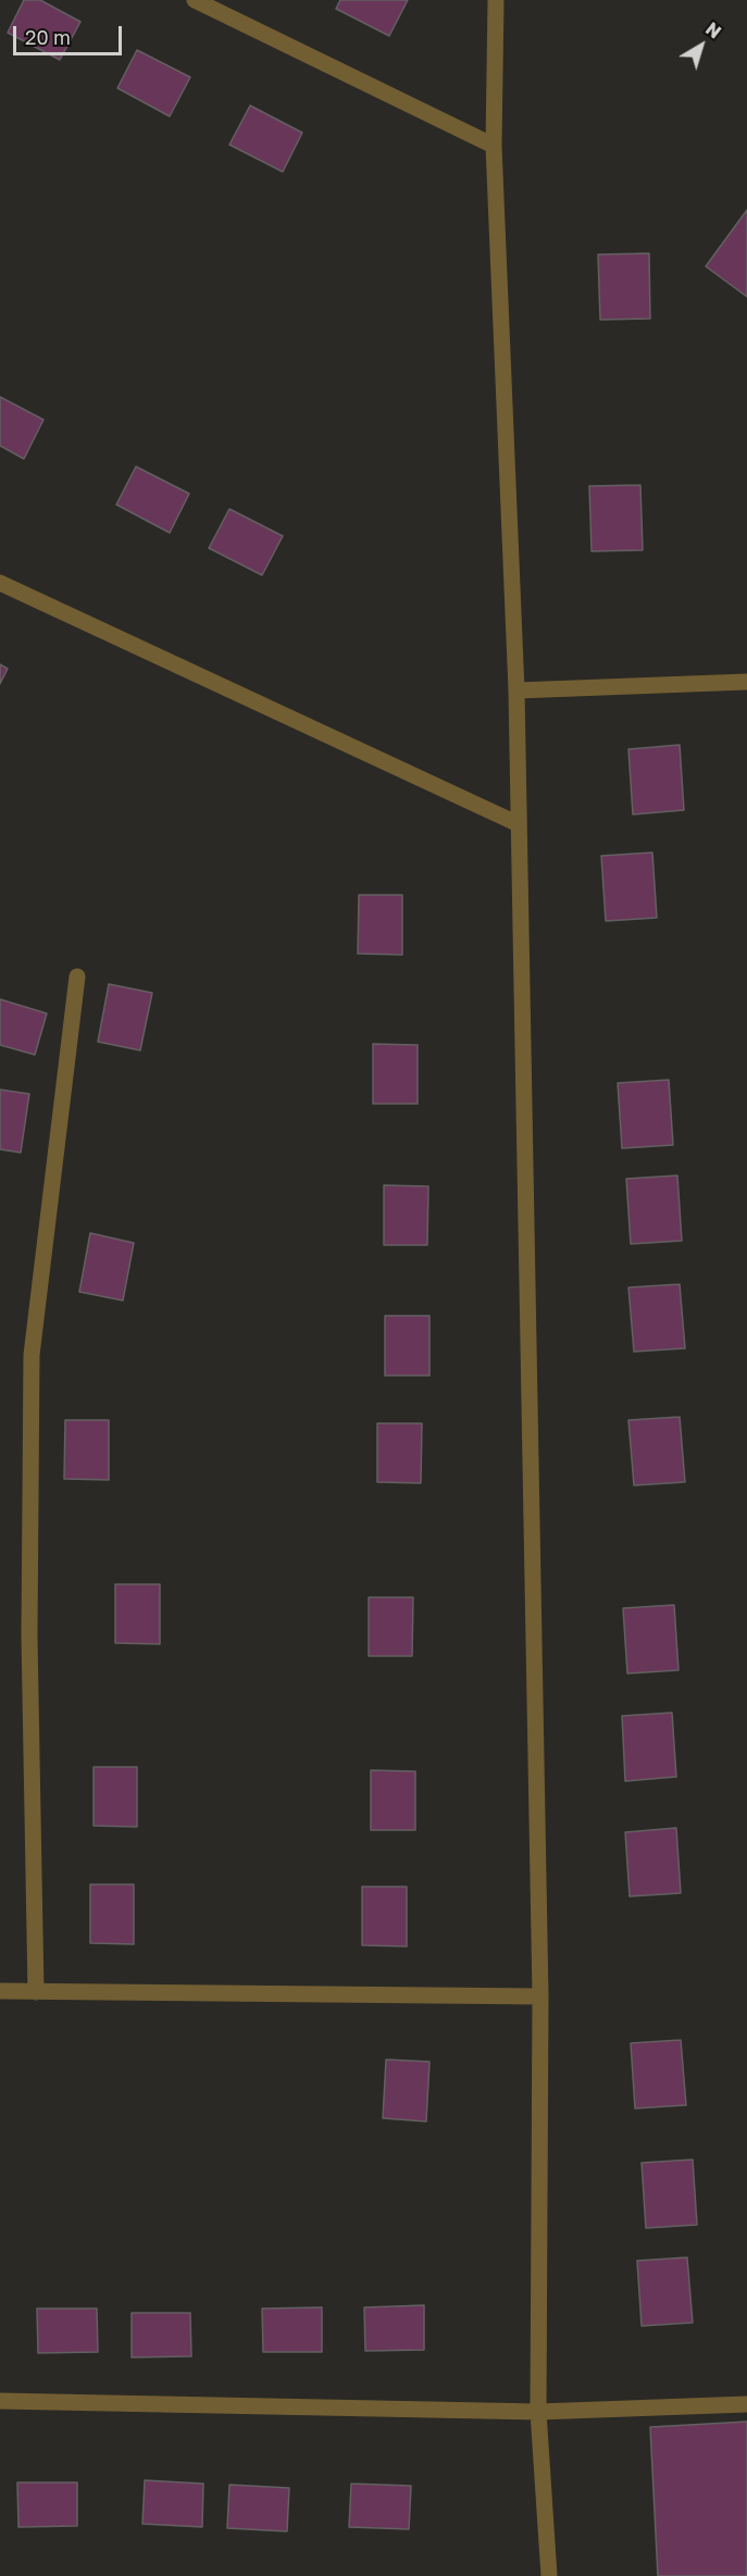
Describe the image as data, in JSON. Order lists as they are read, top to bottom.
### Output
{
  "scale_bar": "20 m",
  "north": "top right"
}
